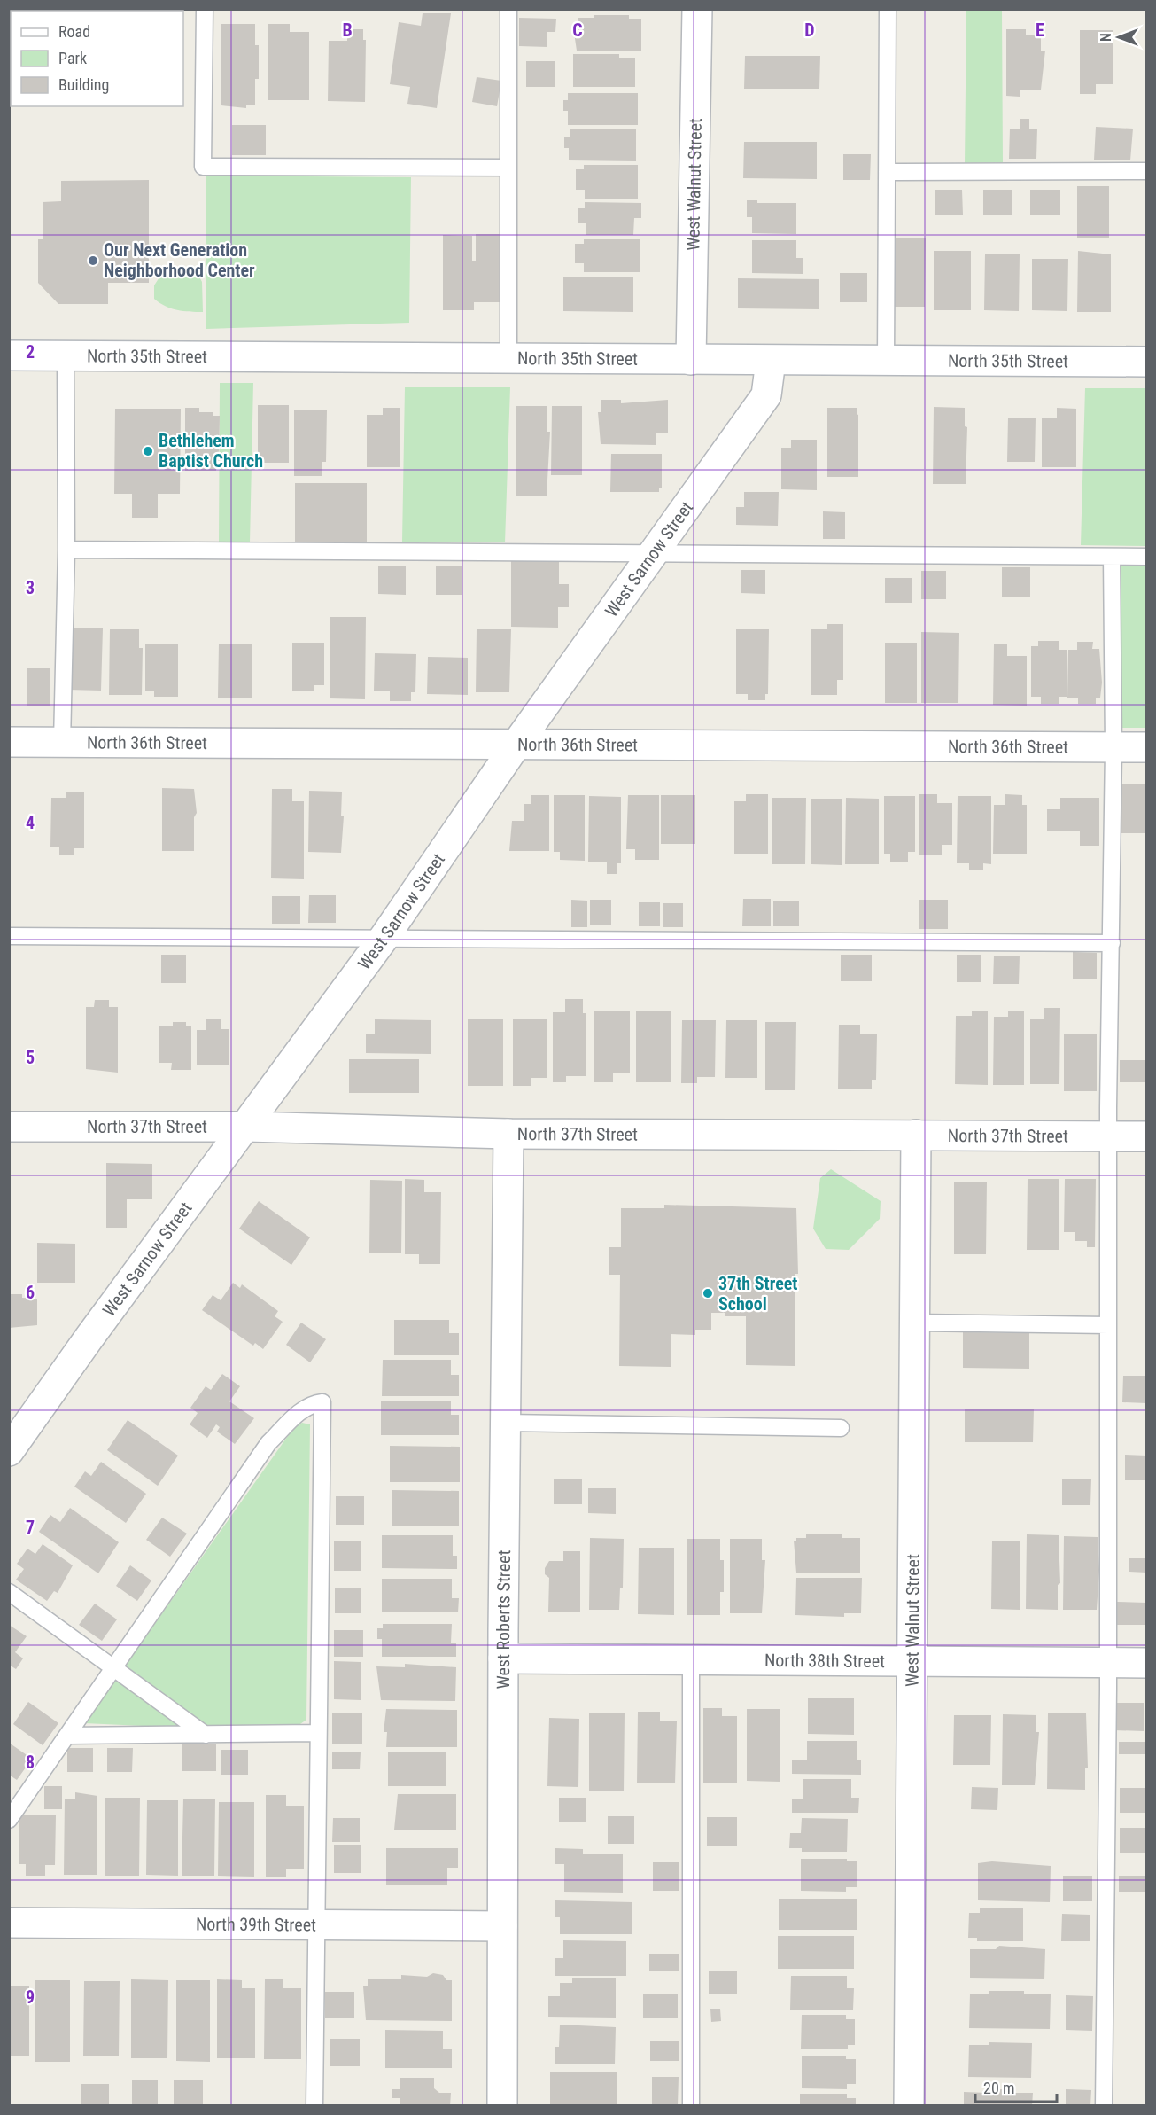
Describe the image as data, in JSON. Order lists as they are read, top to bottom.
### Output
{
  "streets": {
    "street": [
      "West Walnut Street",
      "North 35th Street",
      "West Sarnow Street",
      "North 36th Street",
      "North 37th Street",
      "West Roberts Street",
      "North 38th Street",
      "North 39th Street"
    ]
  },
  "crossings": [
    ["West Walnut Street", "North 35th Street"],
    ["West Walnut Street", "North 37th Street"],
    ["West Walnut Street", "North 38th Street"],
    ["North 35th Street", "West Sarnow Street"],
    ["West Sarnow Street", "North 36th Street"],
    ["West Sarnow Street", "North 37th Street"],
    ["North 37th Street", "West Roberts Street"],
    ["West Roberts Street", "North 38th Street"],
    ["West Roberts Street", "North 39th Street"]
  ],
  "places": ["Our Next Generation Neighborhood Center", "Bethlehem Baptist Church", "37th Street School"],
  "legend": ["Road", "Park", "Building"],
  "scale_bar": "20 m",
  "north": "left",
  "grid": {
    "columns": [
      "B",
      "C",
      "D",
      "E"
    ],
    "rows": [
      "2",
      "3",
      "4",
      "5",
      "6",
      "7",
      "8",
      "9"
    ]
  }
}
